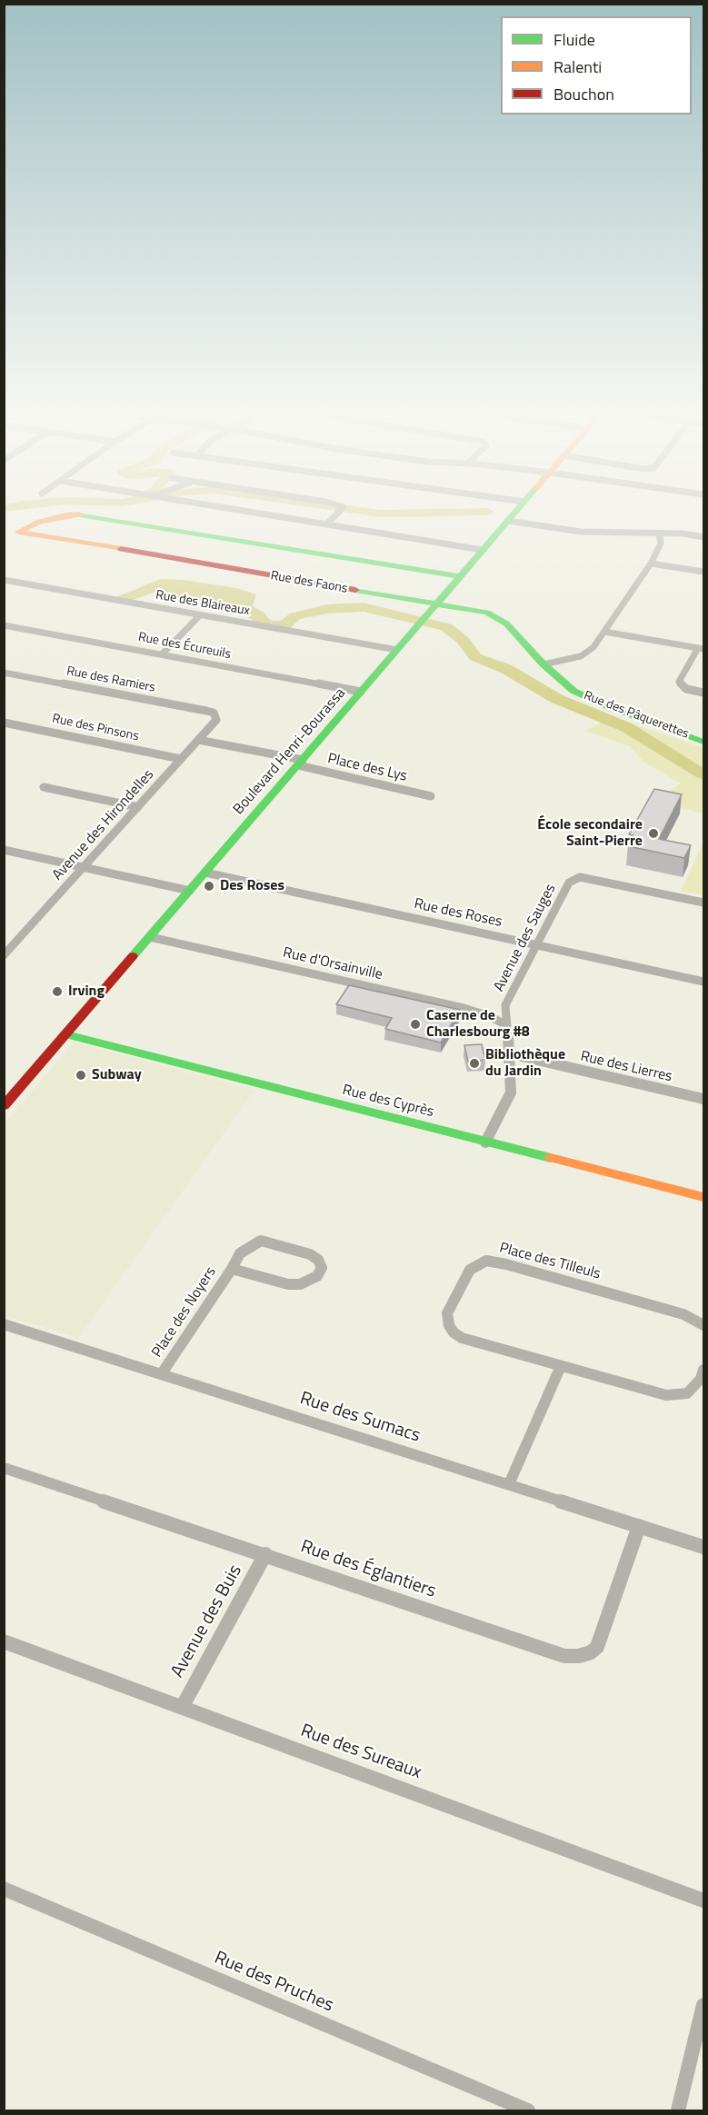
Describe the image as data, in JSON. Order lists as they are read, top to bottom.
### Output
{
  "streets": {
    "street": [
      "Rue des Faons",
      "Rue des Blaireaux",
      "Rue des Écureuils",
      "Rue des Ramiers",
      "Rue des Pâquerettes",
      "Rue des Pinsons",
      "Boulevard Henri-Bourassa",
      "Place des Lys",
      "Avenue des Hirondelles",
      "Rue des Roses",
      "Avenue des Sauges",
      "Rue d'Orsainville",
      "Rue des Lierres",
      "Rue des Cyprès",
      "Place des Tilleuls",
      "Place des Noyers",
      "Rue des Sumacs",
      "Rue des Églantiers",
      "Avenue des Buis",
      "Rue des Sureaux",
      "Rue des Pruches"
    ]
  },
  "crossings": [
    ["Rue des Faons", "Rue des Pâquerettes"],
    ["Rue des Faons", "Boulevard Henri-Bourassa"],
    ["Rue des Blaireaux", "Boulevard Henri-Bourassa"],
    ["Rue des Écureuils", "Boulevard Henri-Bourassa"],
    ["Rue des Ramiers", "Avenue des Hirondelles"],
    ["Rue des Pâquerettes", "Boulevard Henri-Bourassa"],
    ["Rue des Pinsons", "Avenue des Hirondelles"],
    ["Boulevard Henri-Bourassa", "Place des Lys"],
    ["Boulevard Henri-Bourassa", "Rue des Roses"],
    ["Boulevard Henri-Bourassa", "Rue d'Orsainville"],
    ["Boulevard Henri-Bourassa", "Rue des Cyprès"],
    ["Place des Lys", "Avenue des Hirondelles"],
    ["Rue des Roses", "Avenue des Sauges"],
    ["Avenue des Sauges", "Rue d'Orsainville"],
    ["Avenue des Sauges", "Rue des Lierres"],
    ["Avenue des Sauges", "Rue des Cyprès"],
    ["Place des Noyers", "Rue des Sumacs"],
    ["Rue des Sumacs", "Rue des Églantiers"],
    ["Rue des Églantiers", "Avenue des Buis"],
    ["Avenue des Buis", "Rue des Sureaux"]
  ],
  "places": [
    "École secondaire Saint-Pierre",
    "Des Roses",
    "Irving",
    "Caserne de Charlesbourg #8",
    "Bibliothèque du Jardin",
    "Subway"
  ],
  "legend": ["Fluide", "Ralenti", "Bouchon"]
}
